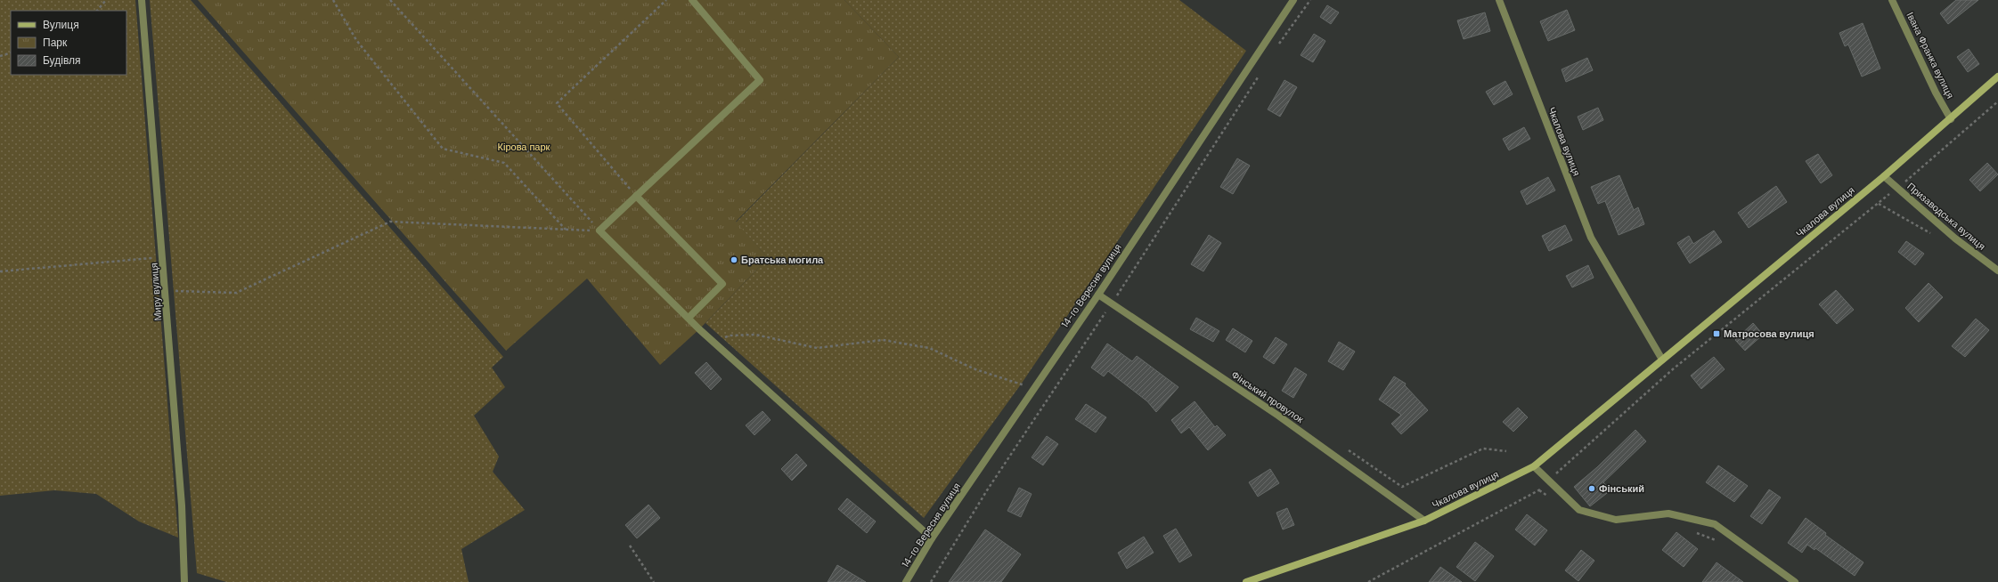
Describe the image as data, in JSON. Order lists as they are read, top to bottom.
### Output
{
  "streets": {
    "main road": ["Чкалова вулиця"],
    "street": [
      "Івана Франка вулиця",
      "Призаводська вулиця",
      "14-го Вересня вулиця",
      "Миру вулиця",
      "Фінський провулок"
    ]
  },
  "crossings": [
    ["Івана Франка вулиця", "Чкалова вулиця"],
    ["Чкалова вулиця", "Призаводська вулиця"],
    ["Чкалова вулиця", "Фінський провулок"],
    ["14-го Вересня вулиця", "Фінський провулок"]
  ],
  "parks": ["Кірова парк"],
  "places": {
    "other": ["Братська могила", "Фінський"],
    "transit": ["Матросова вулиця"]
  },
  "legend": ["Вулиця", "Парк", "Будівля"]
}
